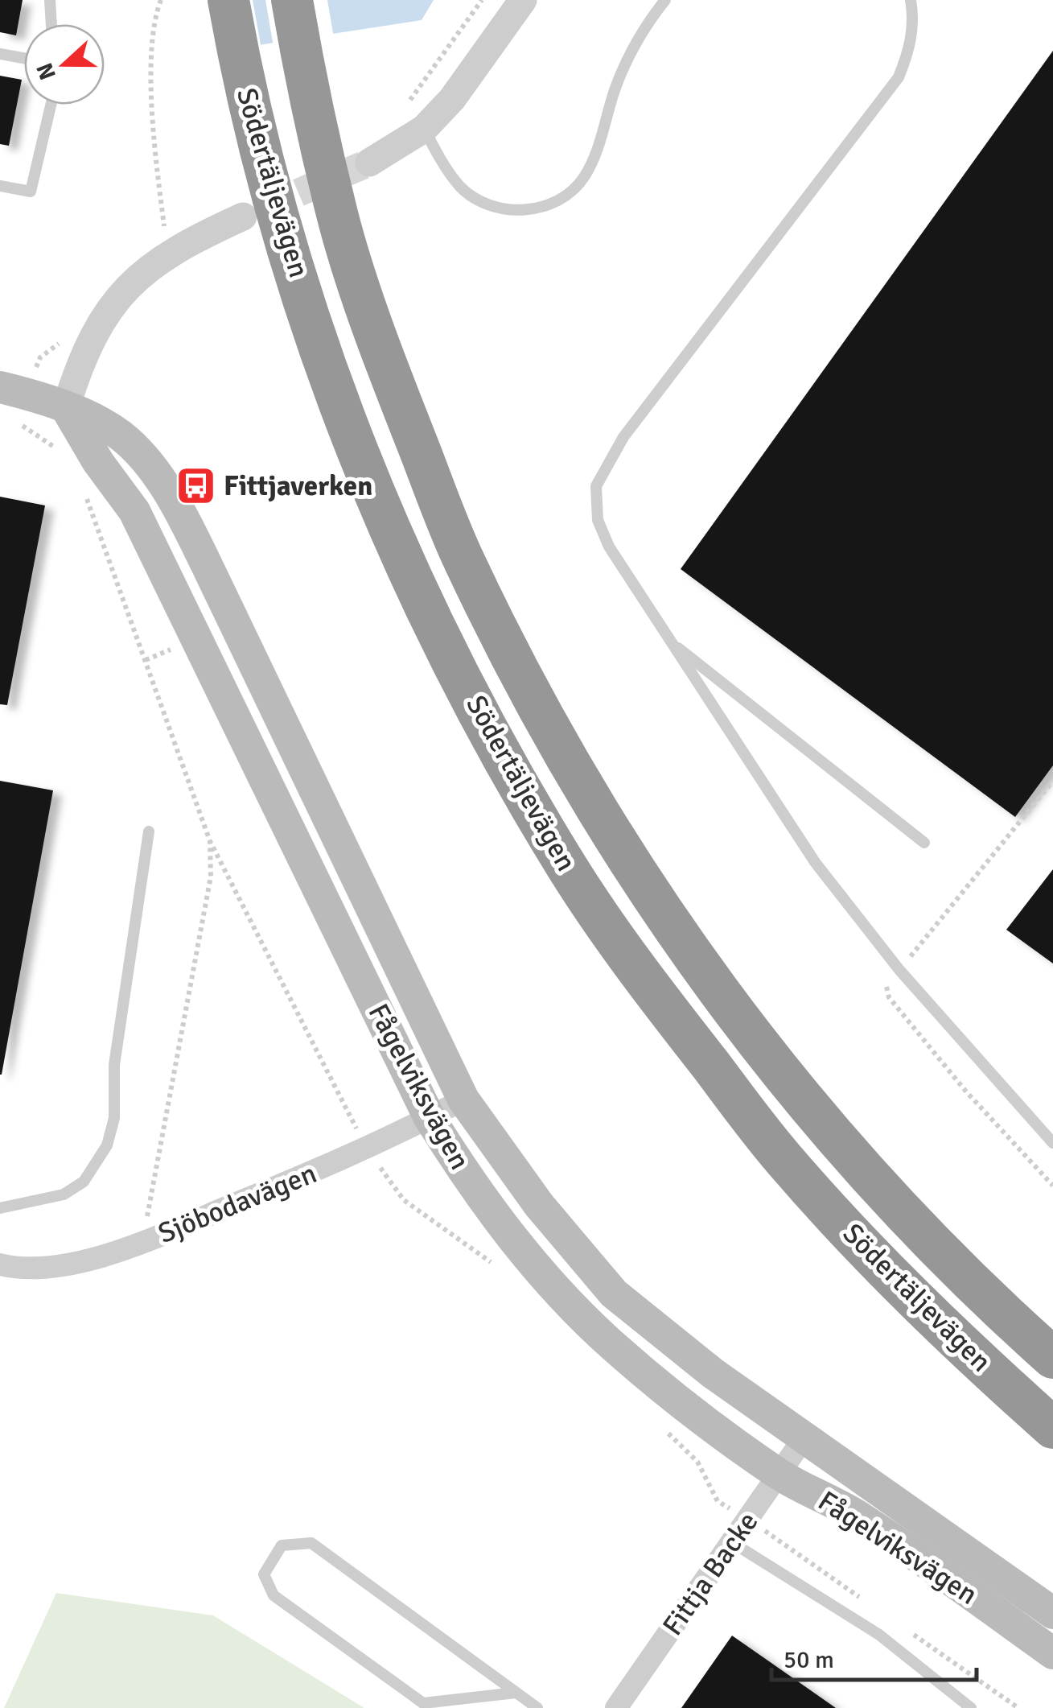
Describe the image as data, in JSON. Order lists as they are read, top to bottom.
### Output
{
  "streets": {
    "highway": ["Södertäljevägen"],
    "main road": ["Fågelviksvägen"],
    "street": ["Sjöbodavägen", "Fittja Backe"]
  },
  "crossings": [
    ["Fågelviksvägen", "Sjöbodavägen"],
    ["Fågelviksvägen", "Fittja Backe"]
  ],
  "places": {
    "bus stop": ["Fittjaverken"]
  },
  "scale_bar": "50 m",
  "north": "left"
}
